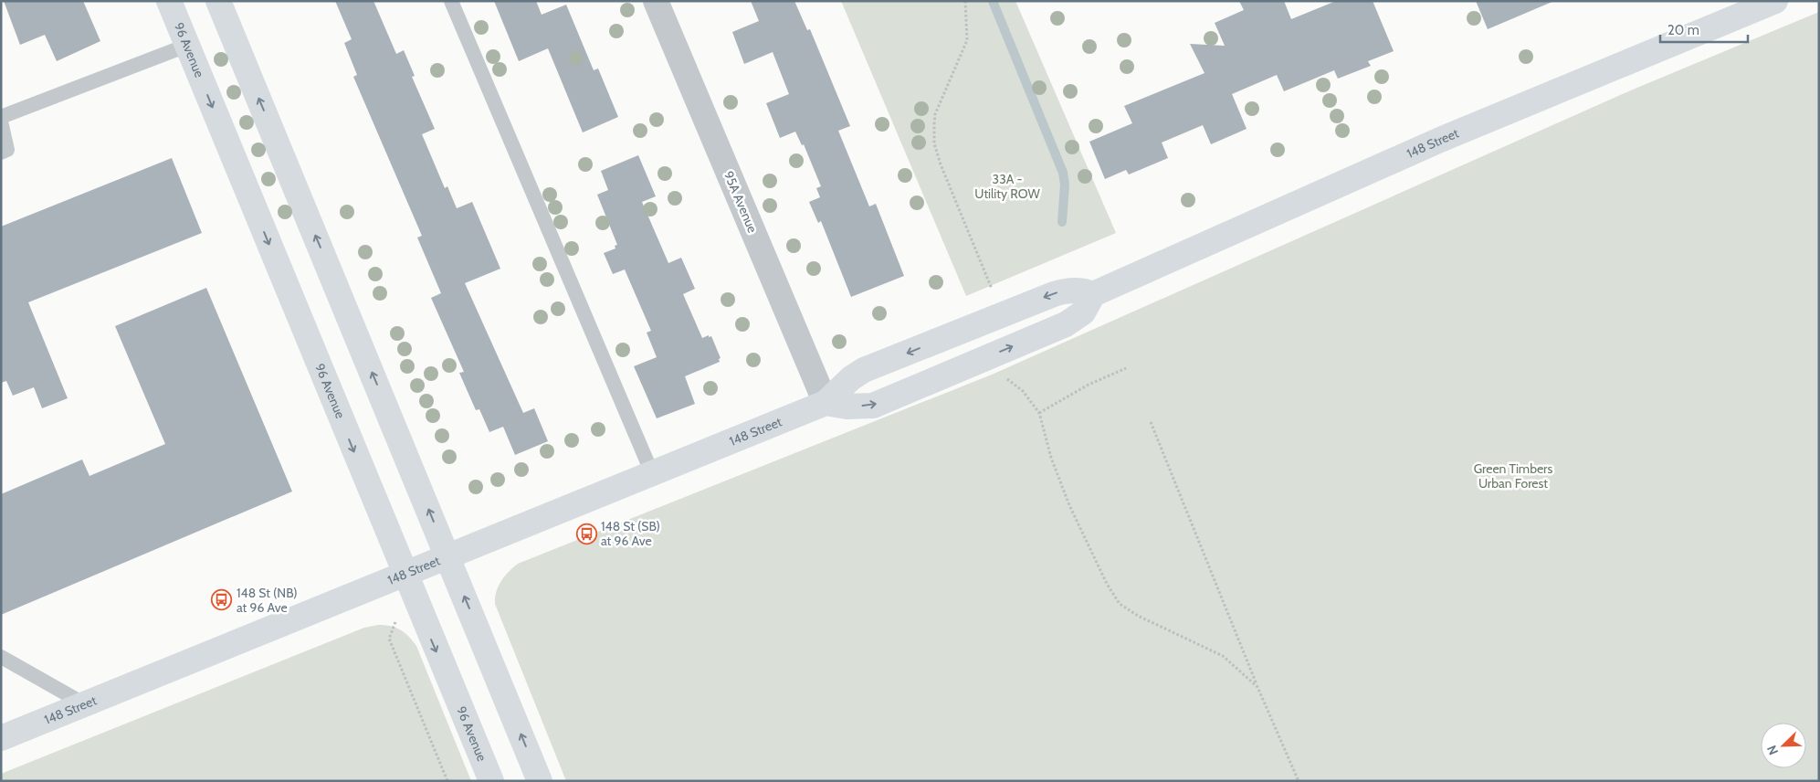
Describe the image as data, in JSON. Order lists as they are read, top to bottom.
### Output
{
  "streets": {
    "main road": ["96 Avenue", "148 Street"],
    "street": ["95A Avenue"]
  },
  "crossings": [
    ["96 Avenue", "148 Street"],
    ["148 Street", "95A Avenue"]
  ],
  "parks": ["33A - Utility ROW", "Green Timbers Urban Forest"],
  "places": {
    "bus stop": ["148 St (SB) at 96 Ave", "148 St (NB) at 96 Ave"]
  },
  "scale_bar": "20 m",
  "north": "bottom left"
}
